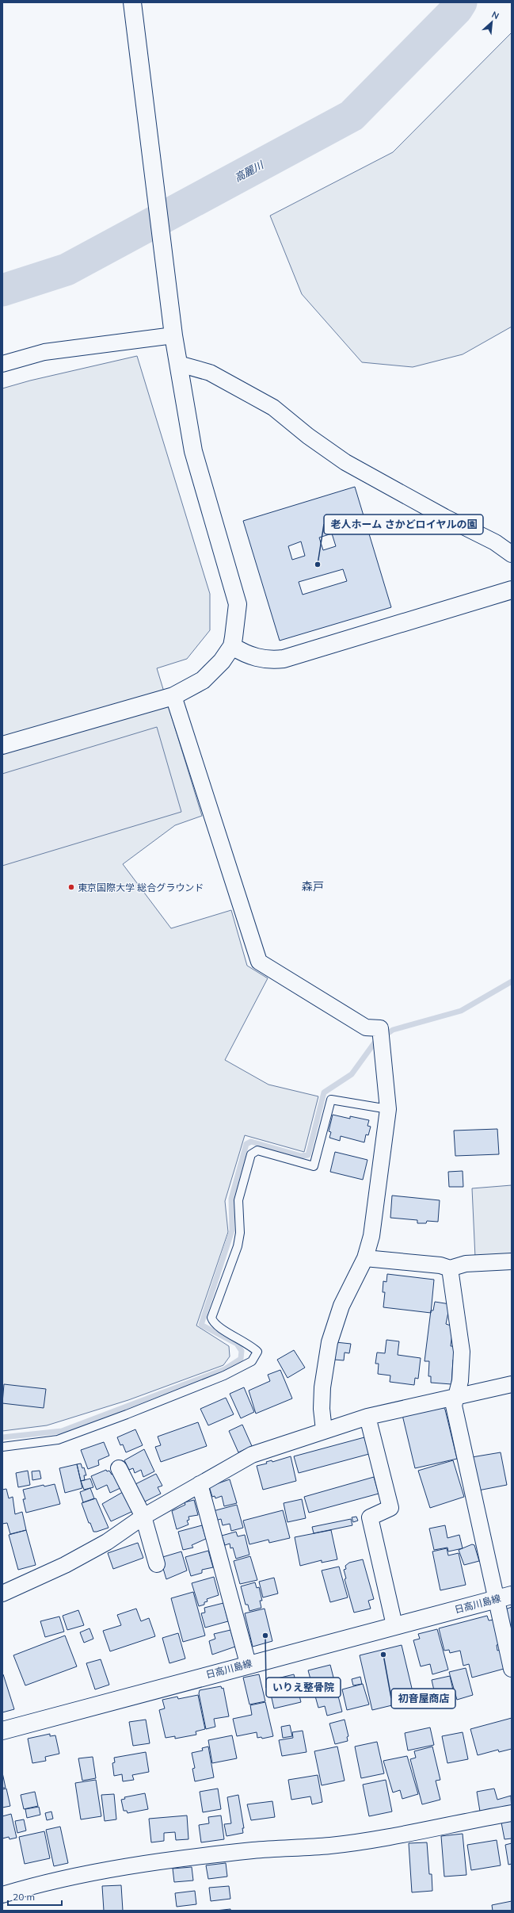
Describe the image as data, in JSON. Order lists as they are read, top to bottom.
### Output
{
  "streets": {
    "street": ["日高川島線"]
  },
  "districts": ["森戸"],
  "water": ["高麗川"],
  "places": [
    "老人ホーム さかどロイヤルの園",
    "東京国際大学 総合グラウンド",
    "いりえ整骨院",
    "初音屋商店"
  ],
  "scale_bar": "20 m",
  "north": "top right"
}
